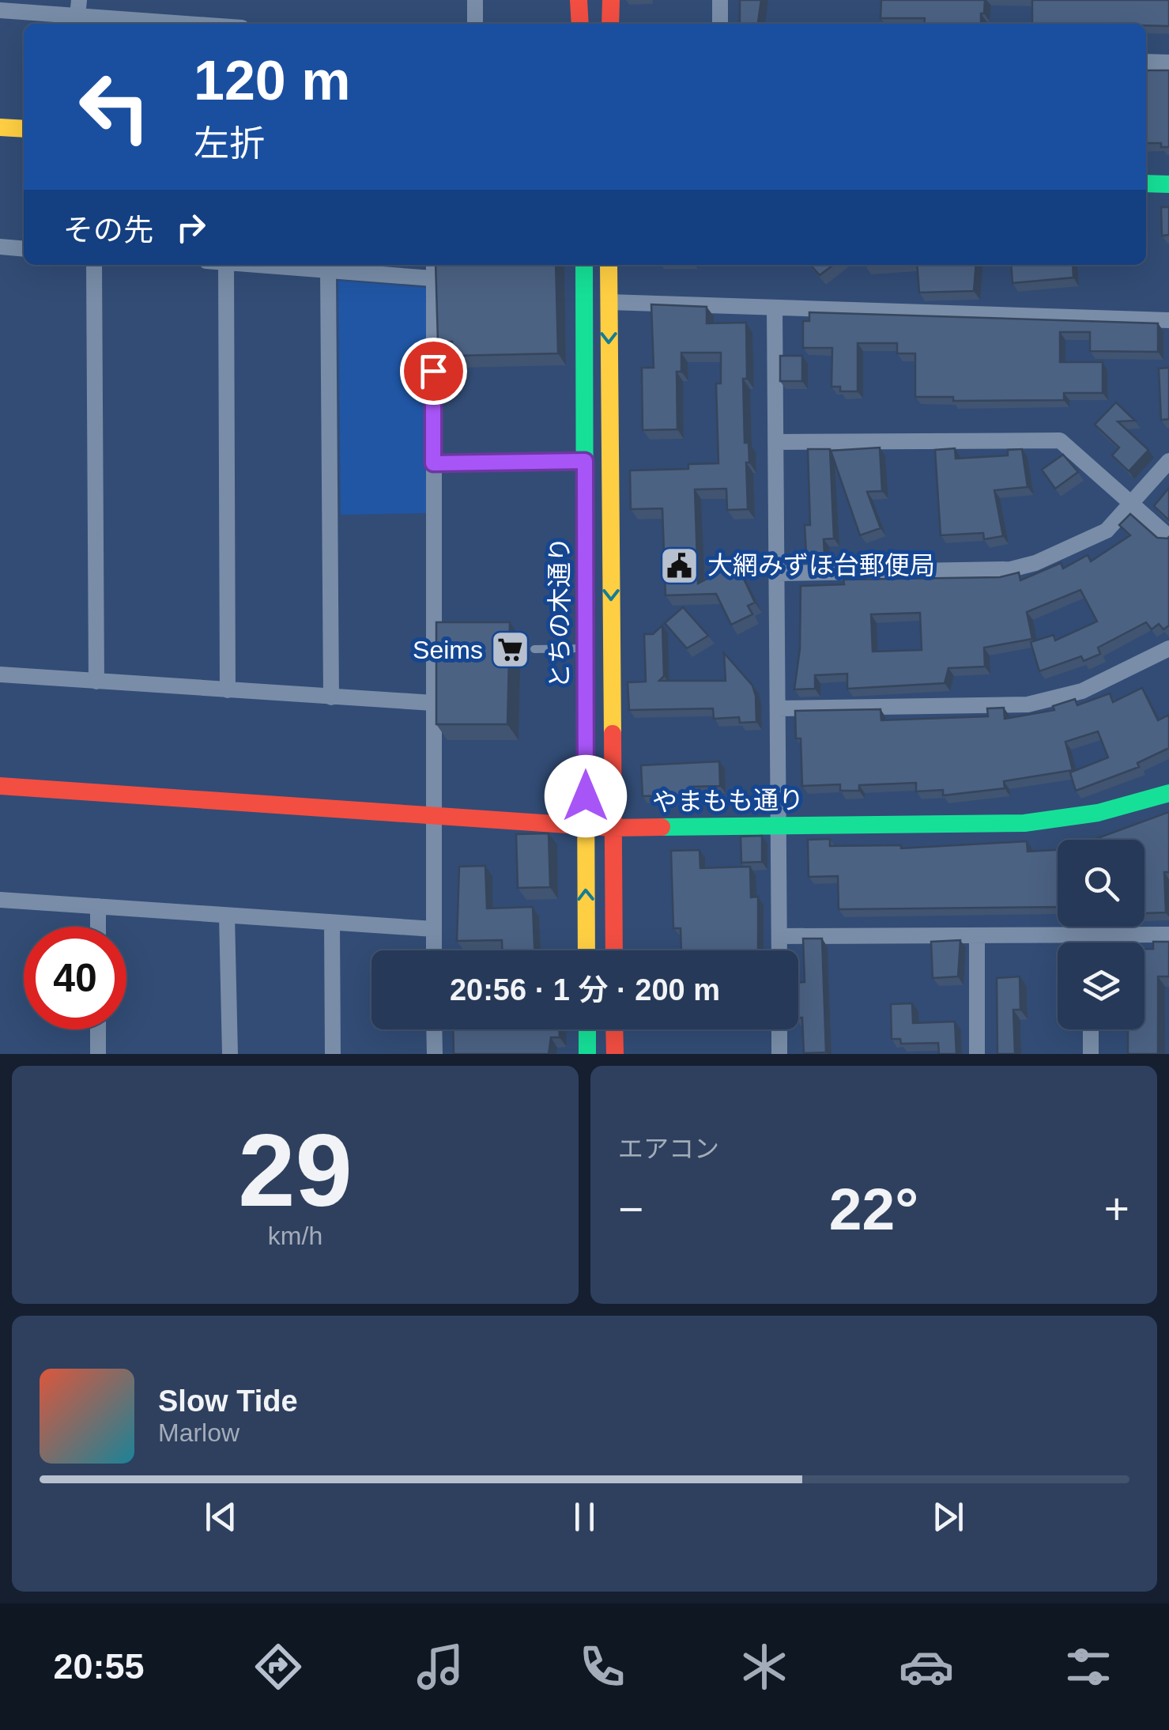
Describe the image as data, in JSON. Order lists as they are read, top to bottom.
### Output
{
  "streets": {
    "street": ["とちの木通り", "やまもも通り"]
  },
  "crossings": [
    ["とちの木通り", "やまもも通り"]
  ],
  "places": {
    "public building": ["大網みずほ台郵便局"],
    "supermarket": ["Seims"]
  },
  "page": {
    "turn": ["120 m", "左折"],
    "then": "その先",
    "limit": "40",
    "trip": "20:56 · 1 分 · 200 m",
    "tile": [
      ["29", "km/h"],
      "エアコン"
    ],
    "heat": ["−", "22°", "+"],
    "song": ["Slow Tide", "Marlow"],
    "tabs": "20:55"
  }
}
